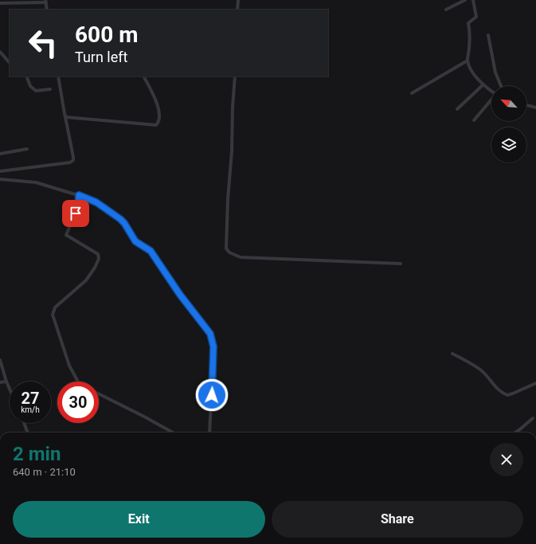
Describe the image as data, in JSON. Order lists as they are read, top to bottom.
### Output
{
  "north": "top left",
  "page": {
    "turn": ["600 m", "Turn left"],
    "speed": "27 km/h",
    "limit": "30",
    "heading": ["2 min", "640 m · 21:10"],
    "buttons": ["Exit", "Share"]
  }
}
